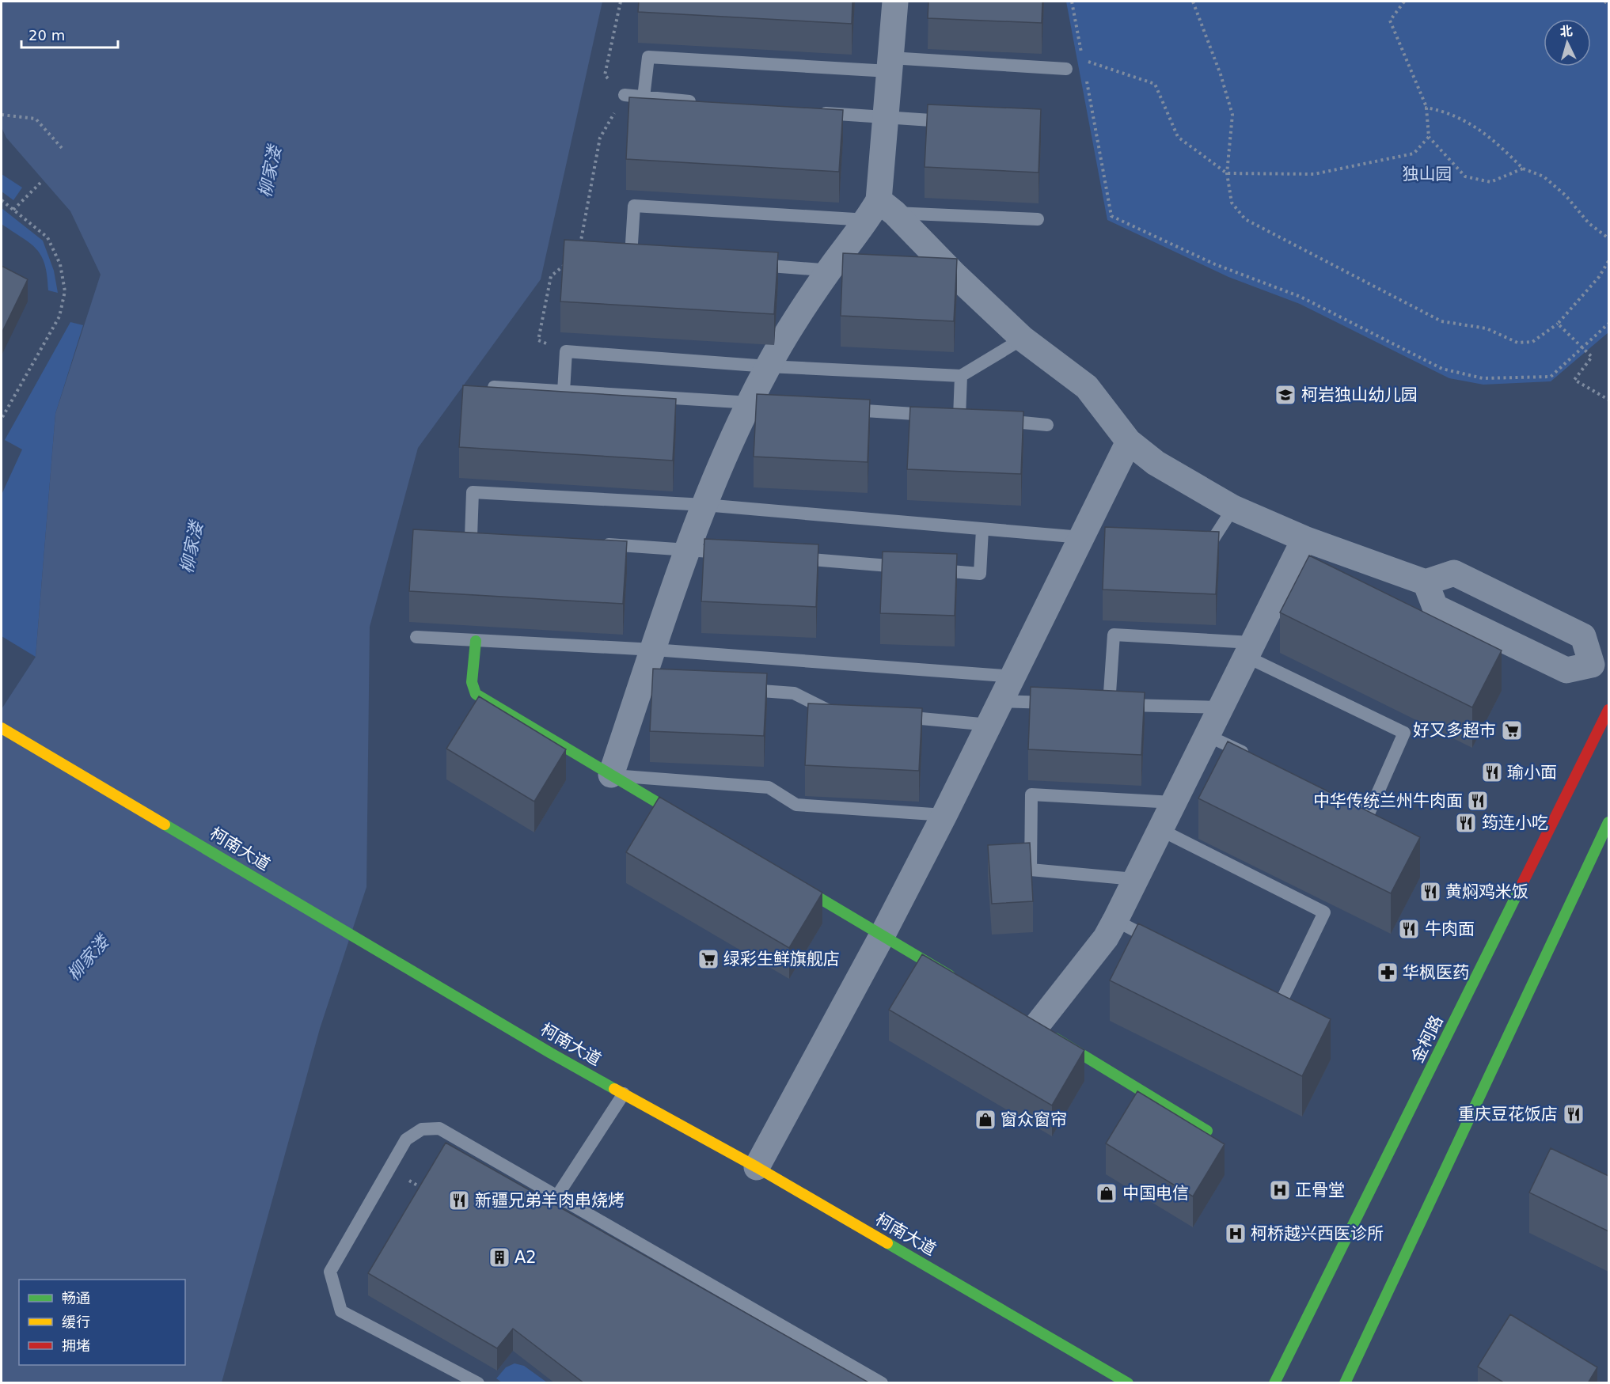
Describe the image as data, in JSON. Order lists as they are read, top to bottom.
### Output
{
  "streets": {
    "main road": ["柯南大道", "金柯路"]
  },
  "water": ["柳家溇"],
  "parks": ["独山园"],
  "places": {
    "school or university": ["柯岩独山幼儿园"],
    "supermarket": ["好又多超市", "绿彩生鲜旗舰店"],
    "restaurant": [
      "瑜小面",
      "中华传统兰州牛肉面",
      "筠连小吃",
      "黄焖鸡米饭",
      "牛肉面",
      "重庆豆花饭店",
      "新疆兄弟羊肉串烧烤"
    ],
    "pharmacy": ["华枫医药"],
    "shop": ["窗众窗帘", "中国电信"],
    "hospital": ["正骨堂", "柯桥越兴西医诊所"],
    "building": ["A2"]
  },
  "legend": ["畅通", "缓行", "拥堵"],
  "scale_bar": "20 m",
  "north": "top"
}
